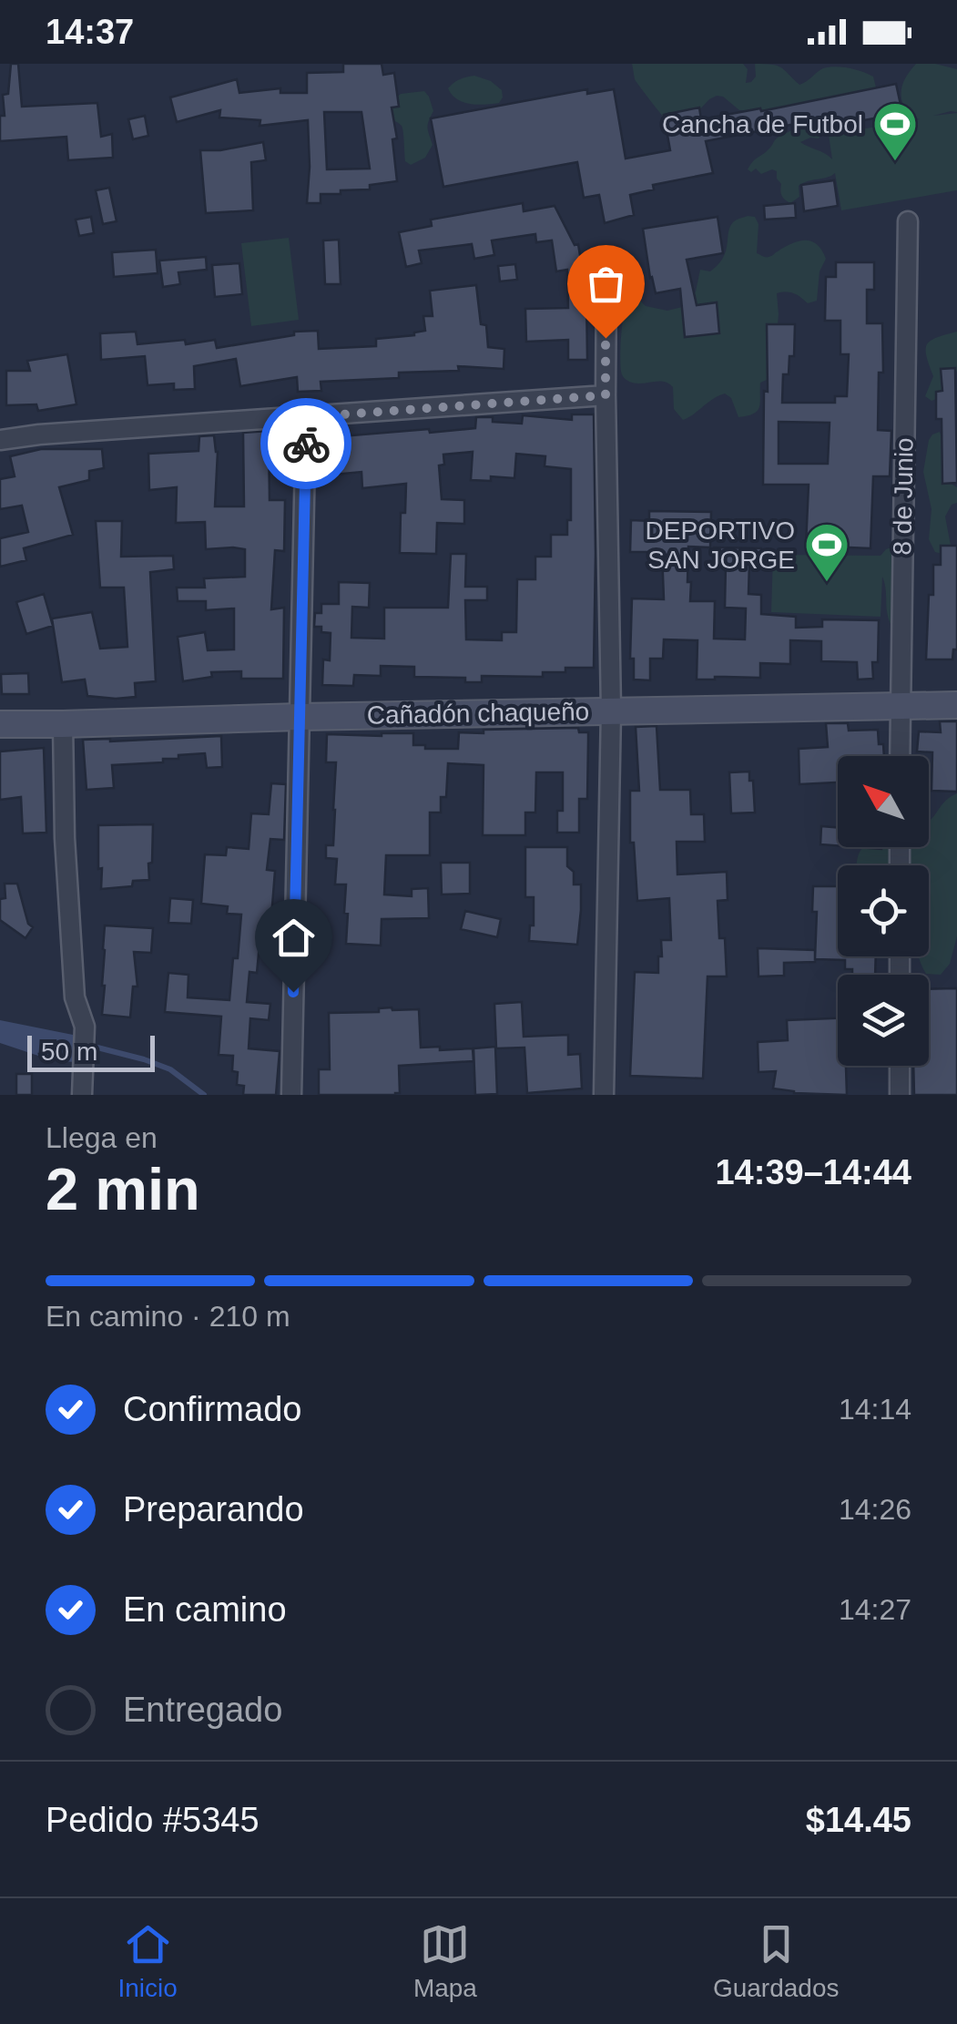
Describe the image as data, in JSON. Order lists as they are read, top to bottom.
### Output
{
  "streets": {
    "main road": ["Cañadón chaqueño"],
    "street": ["8 de Junio"]
  },
  "crossings": [
    ["8 de Junio", "Cañadón chaqueño"]
  ],
  "places": {
    "sports": ["Cancha de Futbol", "DEPORTIVO SAN JORGE"]
  },
  "scale_bar": "50 m",
  "north": "top left",
  "page": {
    "status": "14:37",
    "scale": "50 m",
    "heading": ["2 min", "Llega en", "14:39–14:44"],
    "panel": ["Pedido #5345", "$14.45"],
    "bar": "En camino · 210 m",
    "list": [
      ["Confirmado", "14:14"],
      ["Preparando", "14:26"],
      ["En camino", "14:27"],
      "Entregado"
    ],
    "tabs": ["Inicio", "Mapa", "Guardados"]
  }
}
